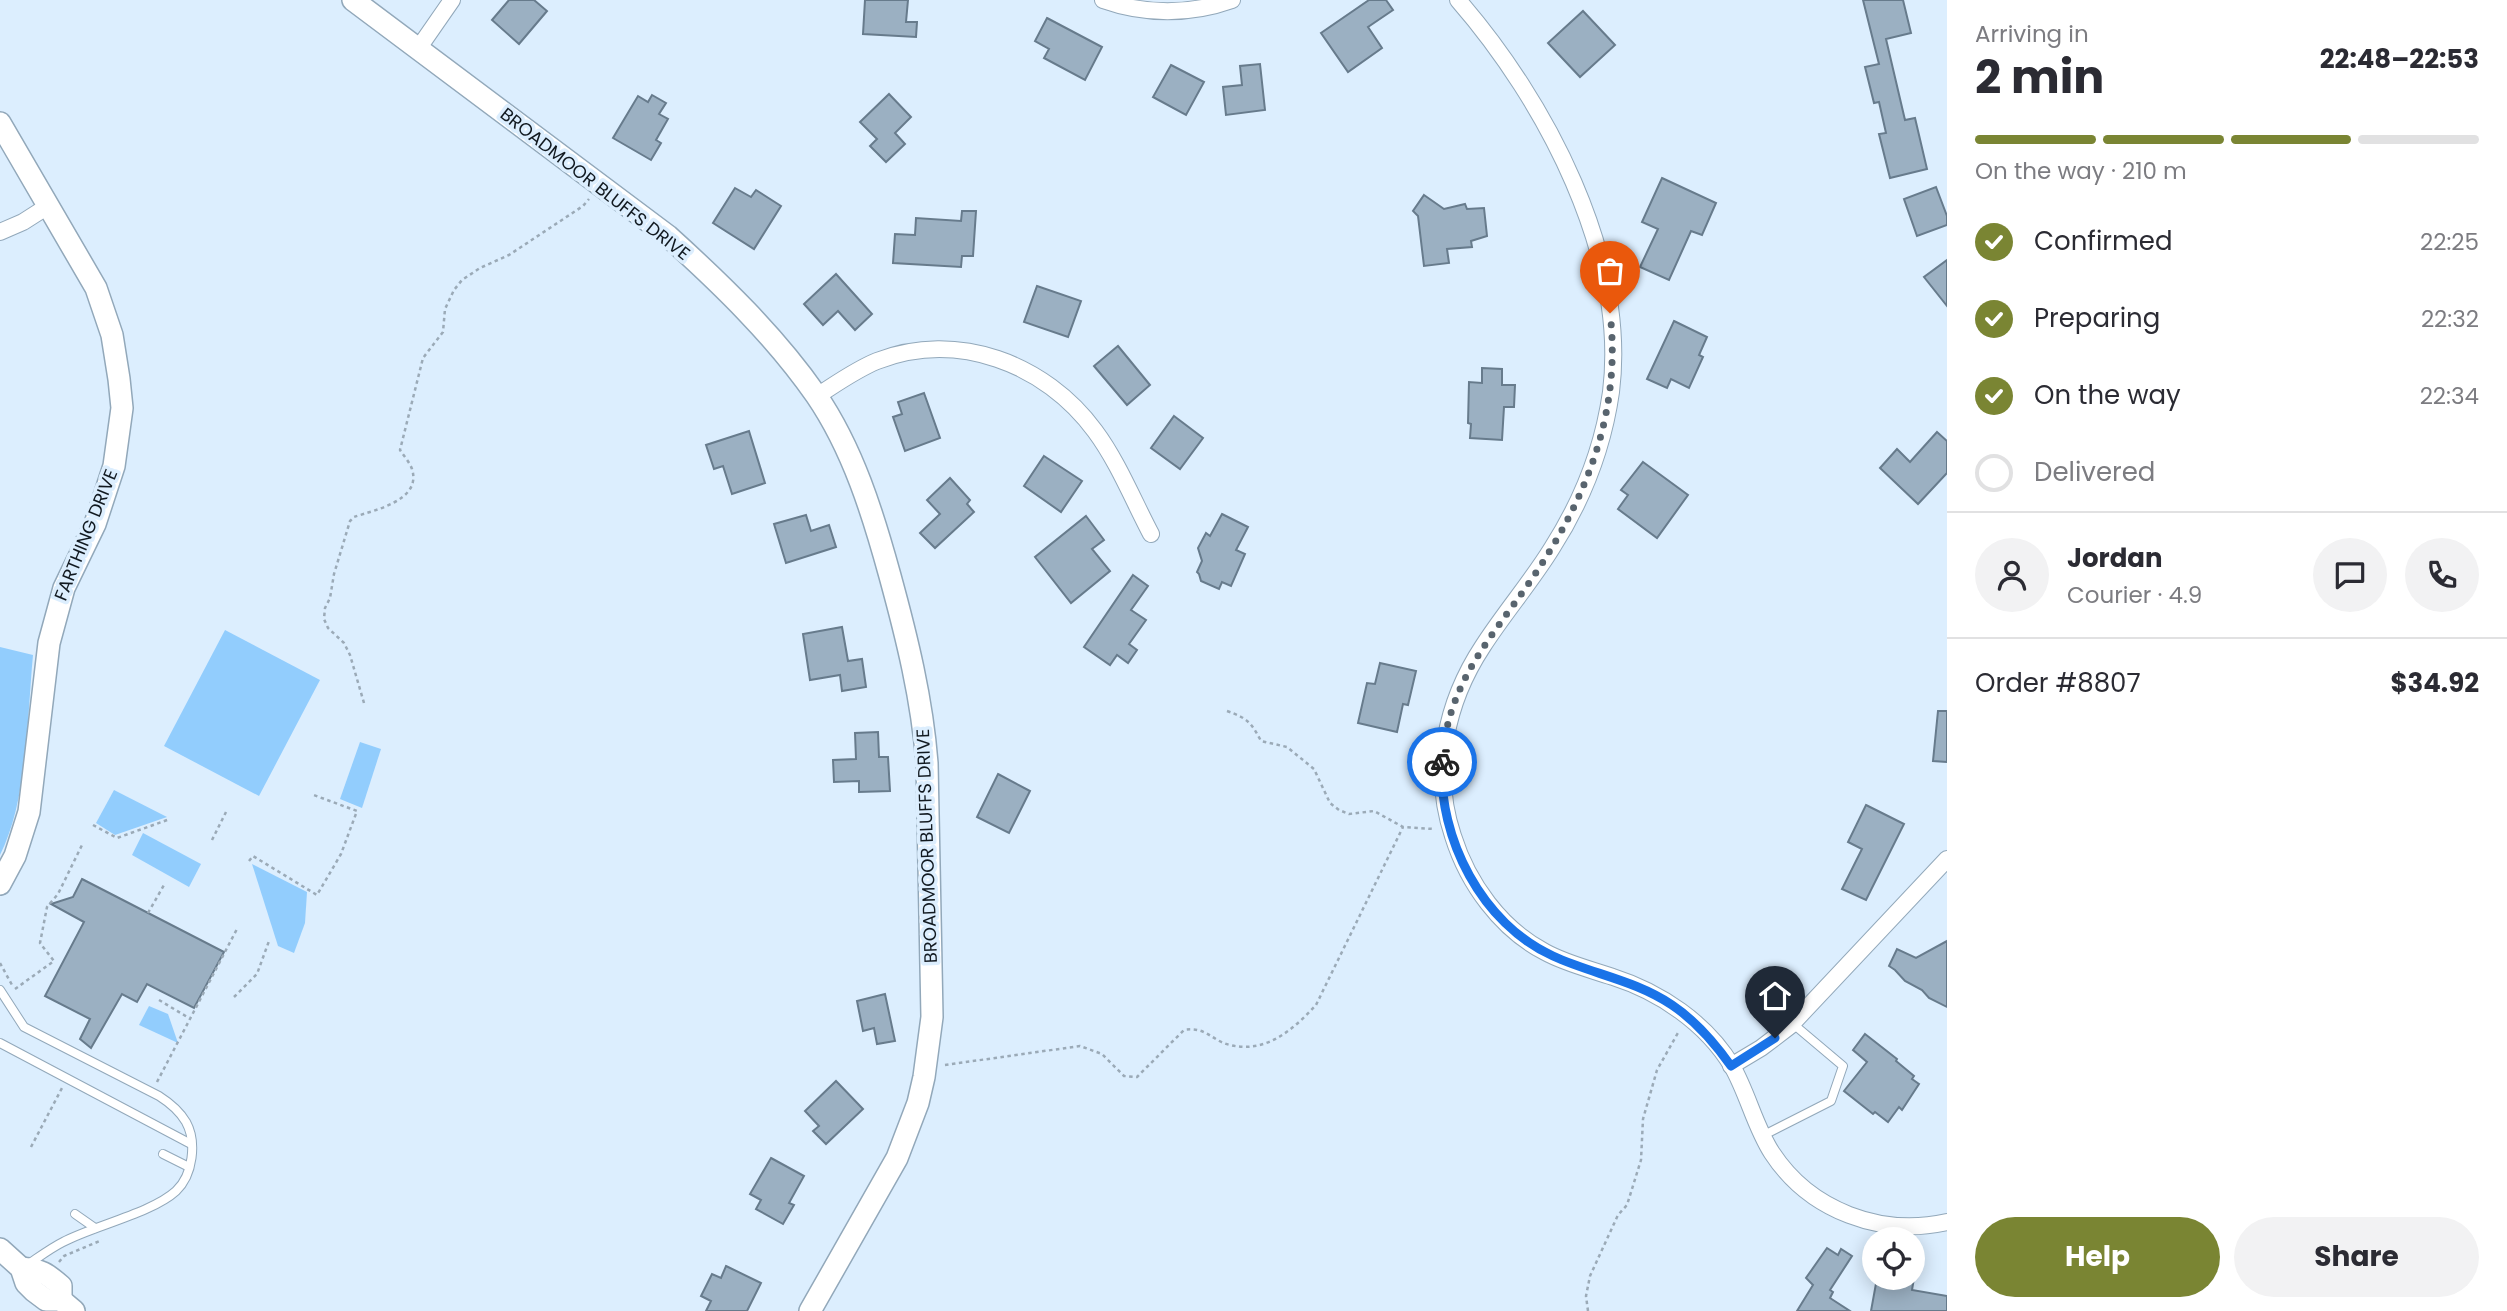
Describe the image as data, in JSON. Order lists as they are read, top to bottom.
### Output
{
  "streets": {
    "street": ["BROADMOOR BLUFFS DRIVE", "FARTHING DRIVE"]
  },
  "page": {
    "heading": ["2 min", "Arriving in", "22:48–22:53"],
    "panel": [
      "Jordan",
      "Courier · 4.9",
      "Order #8807",
      "$34.92"
    ],
    "bar": "On the way · 210 m",
    "list": [
      ["Confirmed", "22:25"],
      ["Preparing", "22:32"],
      ["On the way", "22:34"],
      "Delivered"
    ],
    "buttons": ["Help", "Share"]
  }
}
